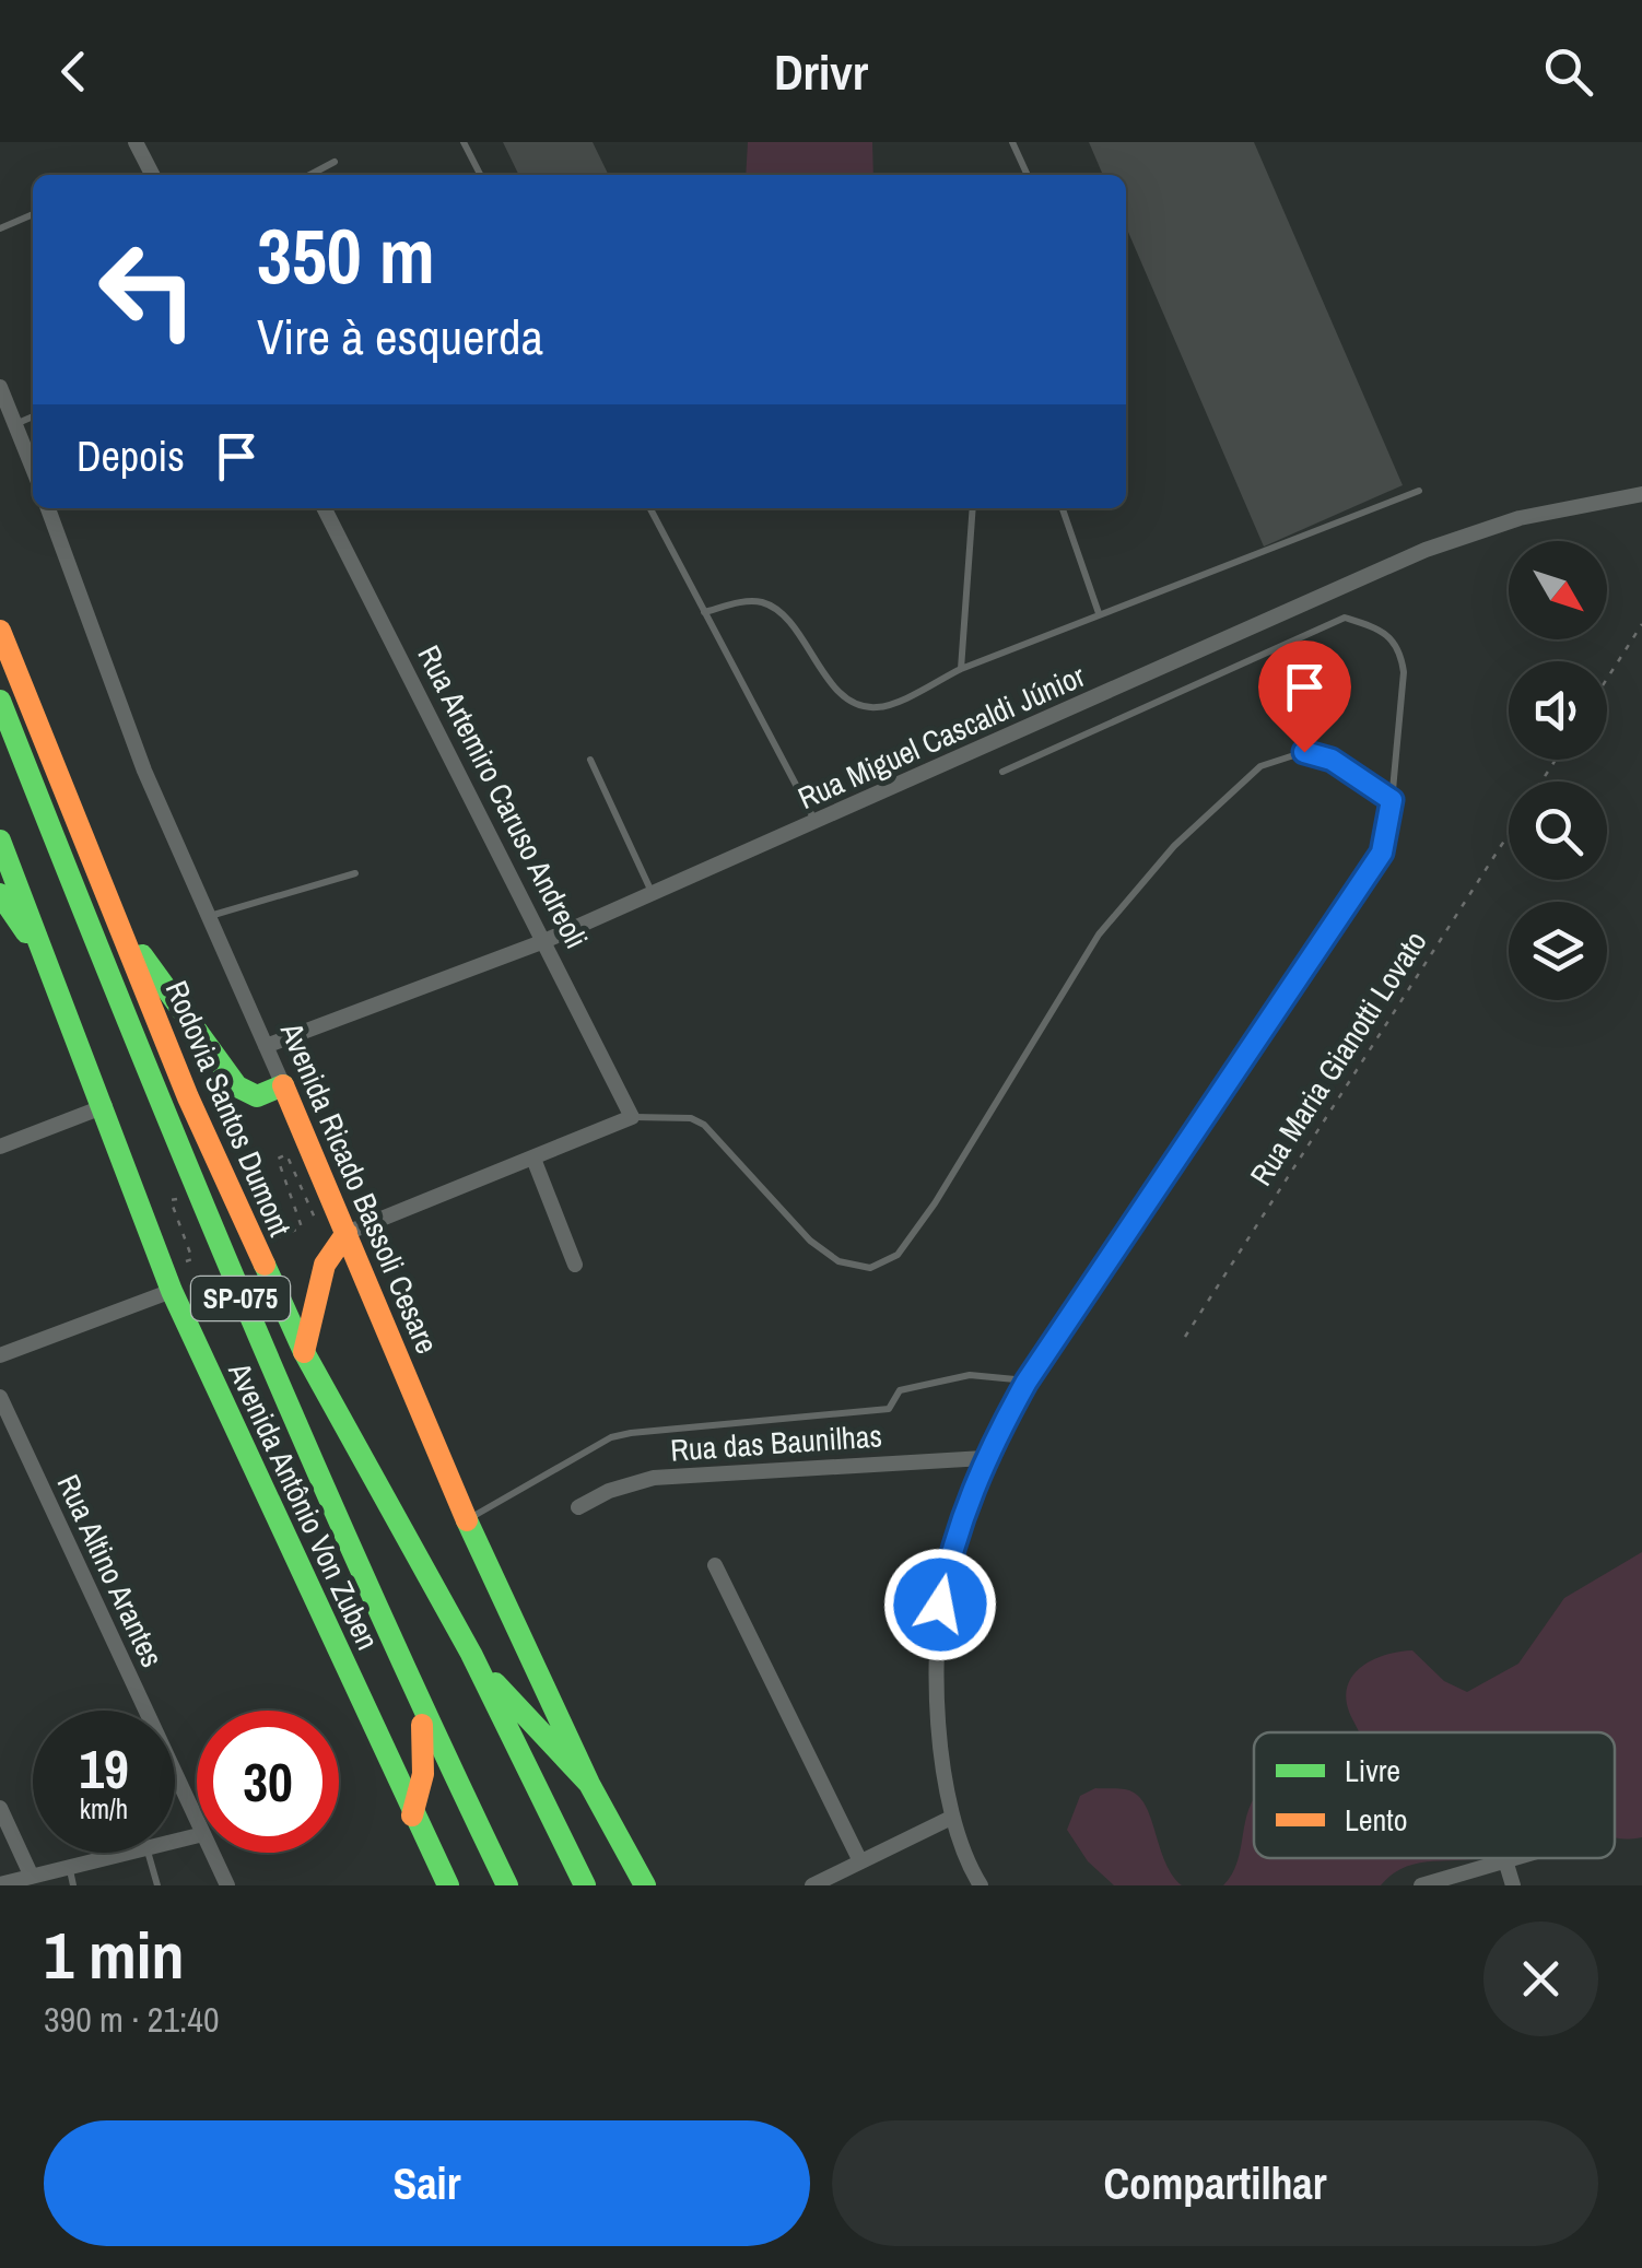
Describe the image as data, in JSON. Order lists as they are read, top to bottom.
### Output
{
  "streets": {
    "main road": [
      "Rodovia Santos Dumont",
      "Avenida Ricado Bassoli Cesare",
      "SP-075",
      "Avenida Antônio Von Zuben"
    ],
    "street": [
      "Rua Miguel Cascaldi Júnior",
      "Rua Artemiro Caruso Andreoli",
      "Rua das Baunilhas",
      "Rua Altino Arantes"
    ],
    "path": ["Rua Maria Gianotti Lovato"]
  },
  "crossings": [
    ["Rua Miguel Cascaldi Júnior", "Rua Artemiro Caruso Andreoli"],
    ["Rua Miguel Cascaldi Júnior", "Avenida Ricado Bassoli Cesare"]
  ],
  "legend": ["Livre", "Lento"],
  "north": "bottom right",
  "page": {
    "header": "Drivr",
    "turn": ["350 m", "Vire à esquerda"],
    "then": "Depois",
    "speed": "19 km/h",
    "limit": "30",
    "heading": ["1 min", "390 m · 21:40"],
    "buttons": ["Sair", "Compartilhar"]
  }
}
